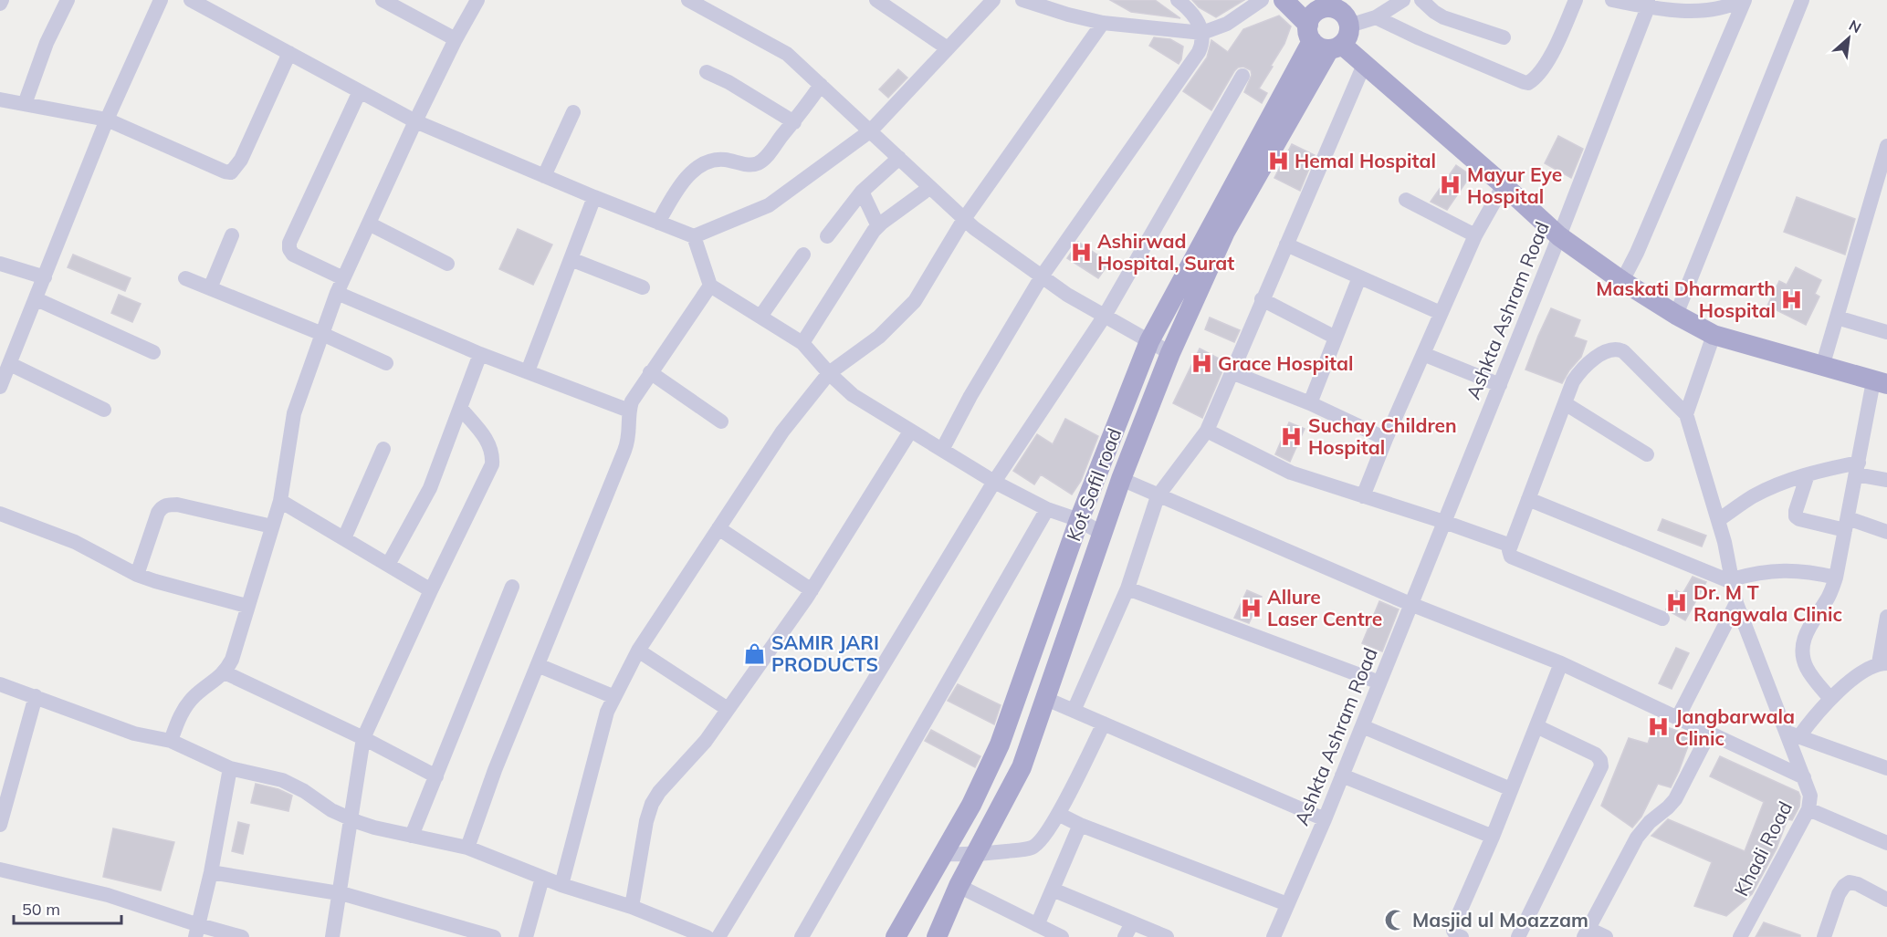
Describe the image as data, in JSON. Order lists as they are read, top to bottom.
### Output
{
  "streets": {
    "main road": ["Kot Safil road"],
    "street": ["Ashkta Ashram Road", "Khadi Road"]
  },
  "places": {
    "hospital": [
      "Hemal Hospital",
      "Mayur Eye Hospital",
      "Ashirwad Hospital, Surat",
      "Maskati Dharmarth Hospital",
      "Grace Hospital",
      "Suchay Children Hospital",
      "Dr. M T Rangwala Clinic",
      "Allure Laser Centre",
      "Jangbarwala Clinic"
    ],
    "shop": ["SAMIR JARI PRODUCTS"],
    "mosque": ["Masjid ul Moazzam"]
  },
  "scale_bar": "50 m",
  "north": "top right"
}
